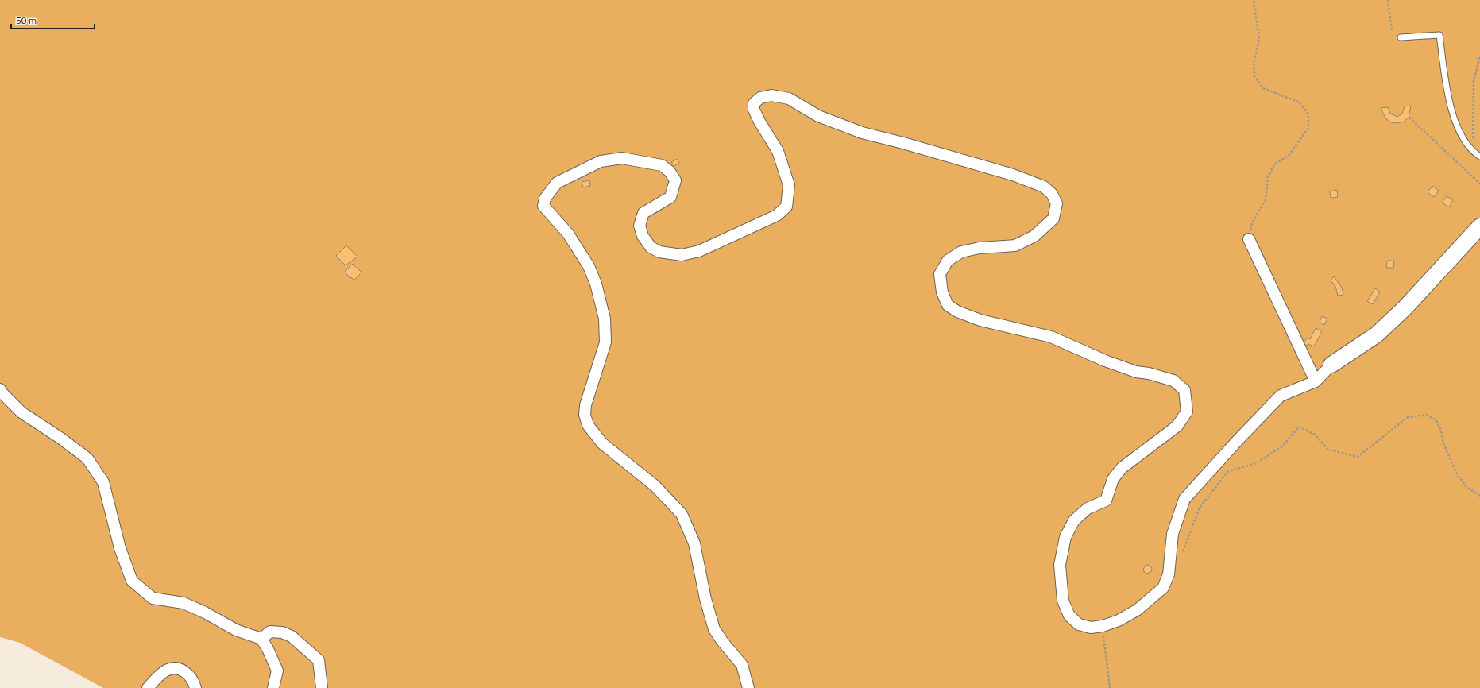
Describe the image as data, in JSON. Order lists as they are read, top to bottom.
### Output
{
  "scale_bar": "50 m"
}
